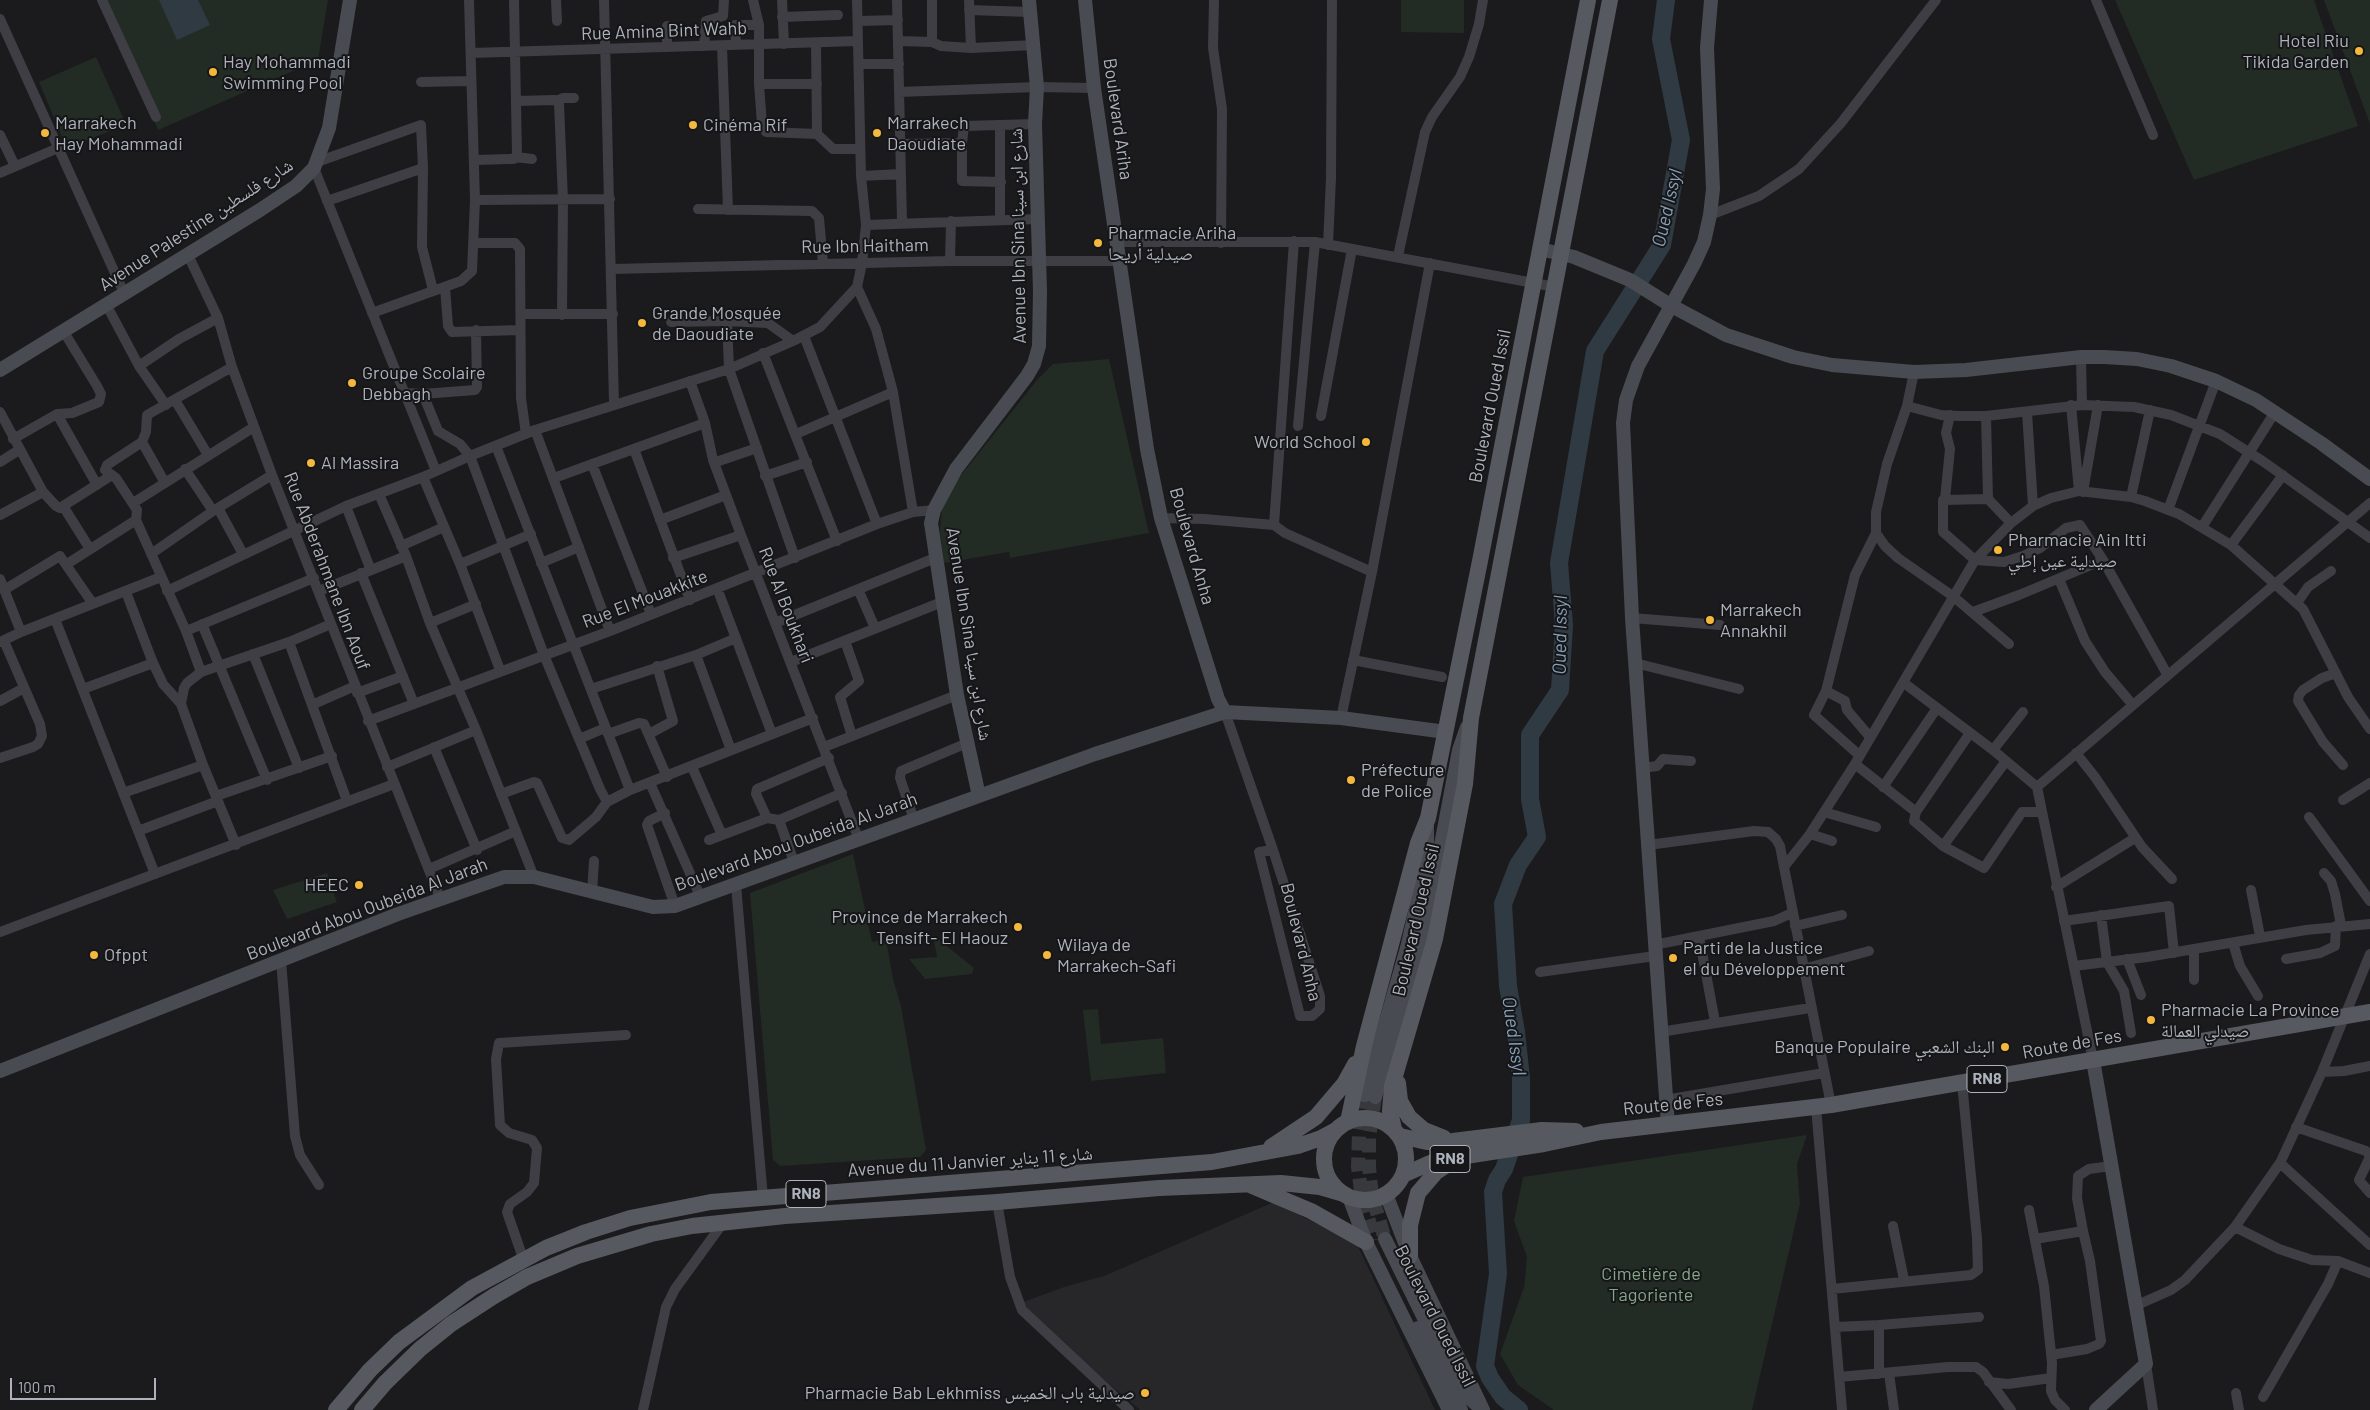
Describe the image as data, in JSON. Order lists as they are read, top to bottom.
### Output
{
  "streets": {
    "main road": [
      "Boulevard Oued Issil",
      "Route de Fes",
      "RN8",
      "Avenue du 11 Janvier شارع 11 يناير"
    ],
    "street": [
      "Rue Amina Bint Wahb",
      "Boulevard Ariha",
      "Avenue Palestine شارع فلسطين",
      "Avenue Ibn Sina شارع ابن سينا",
      "Rue Ibn Haitham",
      "Boulevard Anha",
      "Rue Abderahmane Ibn Aouf",
      "Rue El Mouakkite",
      "Rue Al Boukhari",
      "Boulevard Abou Oubeida Al Jarah"
    ]
  },
  "crossings": [
    ["Boulevard Ariha", "Boulevard Anha"],
    ["Avenue Palestine شارع فلسطين", "Rue Abderahmane Ibn Aouf"],
    ["Avenue Ibn Sina شارع ابن سينا", "Rue Ibn Haitham"],
    ["Avenue Ibn Sina شارع ابن سينا", "Rue El Mouakkite"],
    ["Avenue Ibn Sina شارع ابن سينا", "Boulevard Abou Oubeida Al Jarah"],
    ["Rue Ibn Haitham", "Boulevard Anha"],
    ["Boulevard Oued Issil", "Boulevard Abou Oubeida Al Jarah"],
    ["Boulevard Oued Issil", "Route de Fes"],
    ["Boulevard Oued Issil", "RN8"],
    ["Boulevard Oued Issil", "Avenue du 11 Janvier شارع 11 يناير"],
    ["Boulevard Anha", "Boulevard Abou Oubeida Al Jarah"],
    ["Rue Abderahmane Ibn Aouf", "Rue El Mouakkite"],
    ["Rue Abderahmane Ibn Aouf", "Boulevard Abou Oubeida Al Jarah"],
    ["Rue El Mouakkite", "Rue Al Boukhari"],
    ["Rue Al Boukhari", "Boulevard Abou Oubeida Al Jarah"],
    ["Route de Fes", "RN8"],
    ["Route de Fes", "Avenue du 11 Janvier شارع 11 يناير"],
    ["RN8", "Avenue du 11 Janvier شارع 11 يناير"]
  ],
  "water": ["Oued Issyl"],
  "parks": ["Cimetière de Tagoriente"],
  "places": [
    "Hotel Riu Tikida Garden",
    "Hay Mohammadi Swimming Pool",
    "Cinéma Rif",
    "Marrakech Hay Mohammadi",
    "Marrakech Daoudiate",
    "Pharmacie Ariha صيدلية أريحا",
    "Grande Mosquée de Daoudiate",
    "Groupe Scolaire Debbagh",
    "World School",
    "Al Massira",
    "Pharmacie Ain Itti صيدلية عين إطي",
    "Marrakech Annakhil",
    "Préfecture de Police",
    "HEEC",
    "Province de Marrakech Tensift- El Haouz",
    "Ofppt",
    "Wilaya de Marrakech-Safi",
    "Parti de la Justice el du Développement",
    "Pharmacie La Province صيدلي العمالة",
    "Banque Populaire البنك الشعبي",
    "Pharmacie Bab Lekhmiss صيدلية باب الخميس"
  ],
  "scale_bar": "100 m"
}
